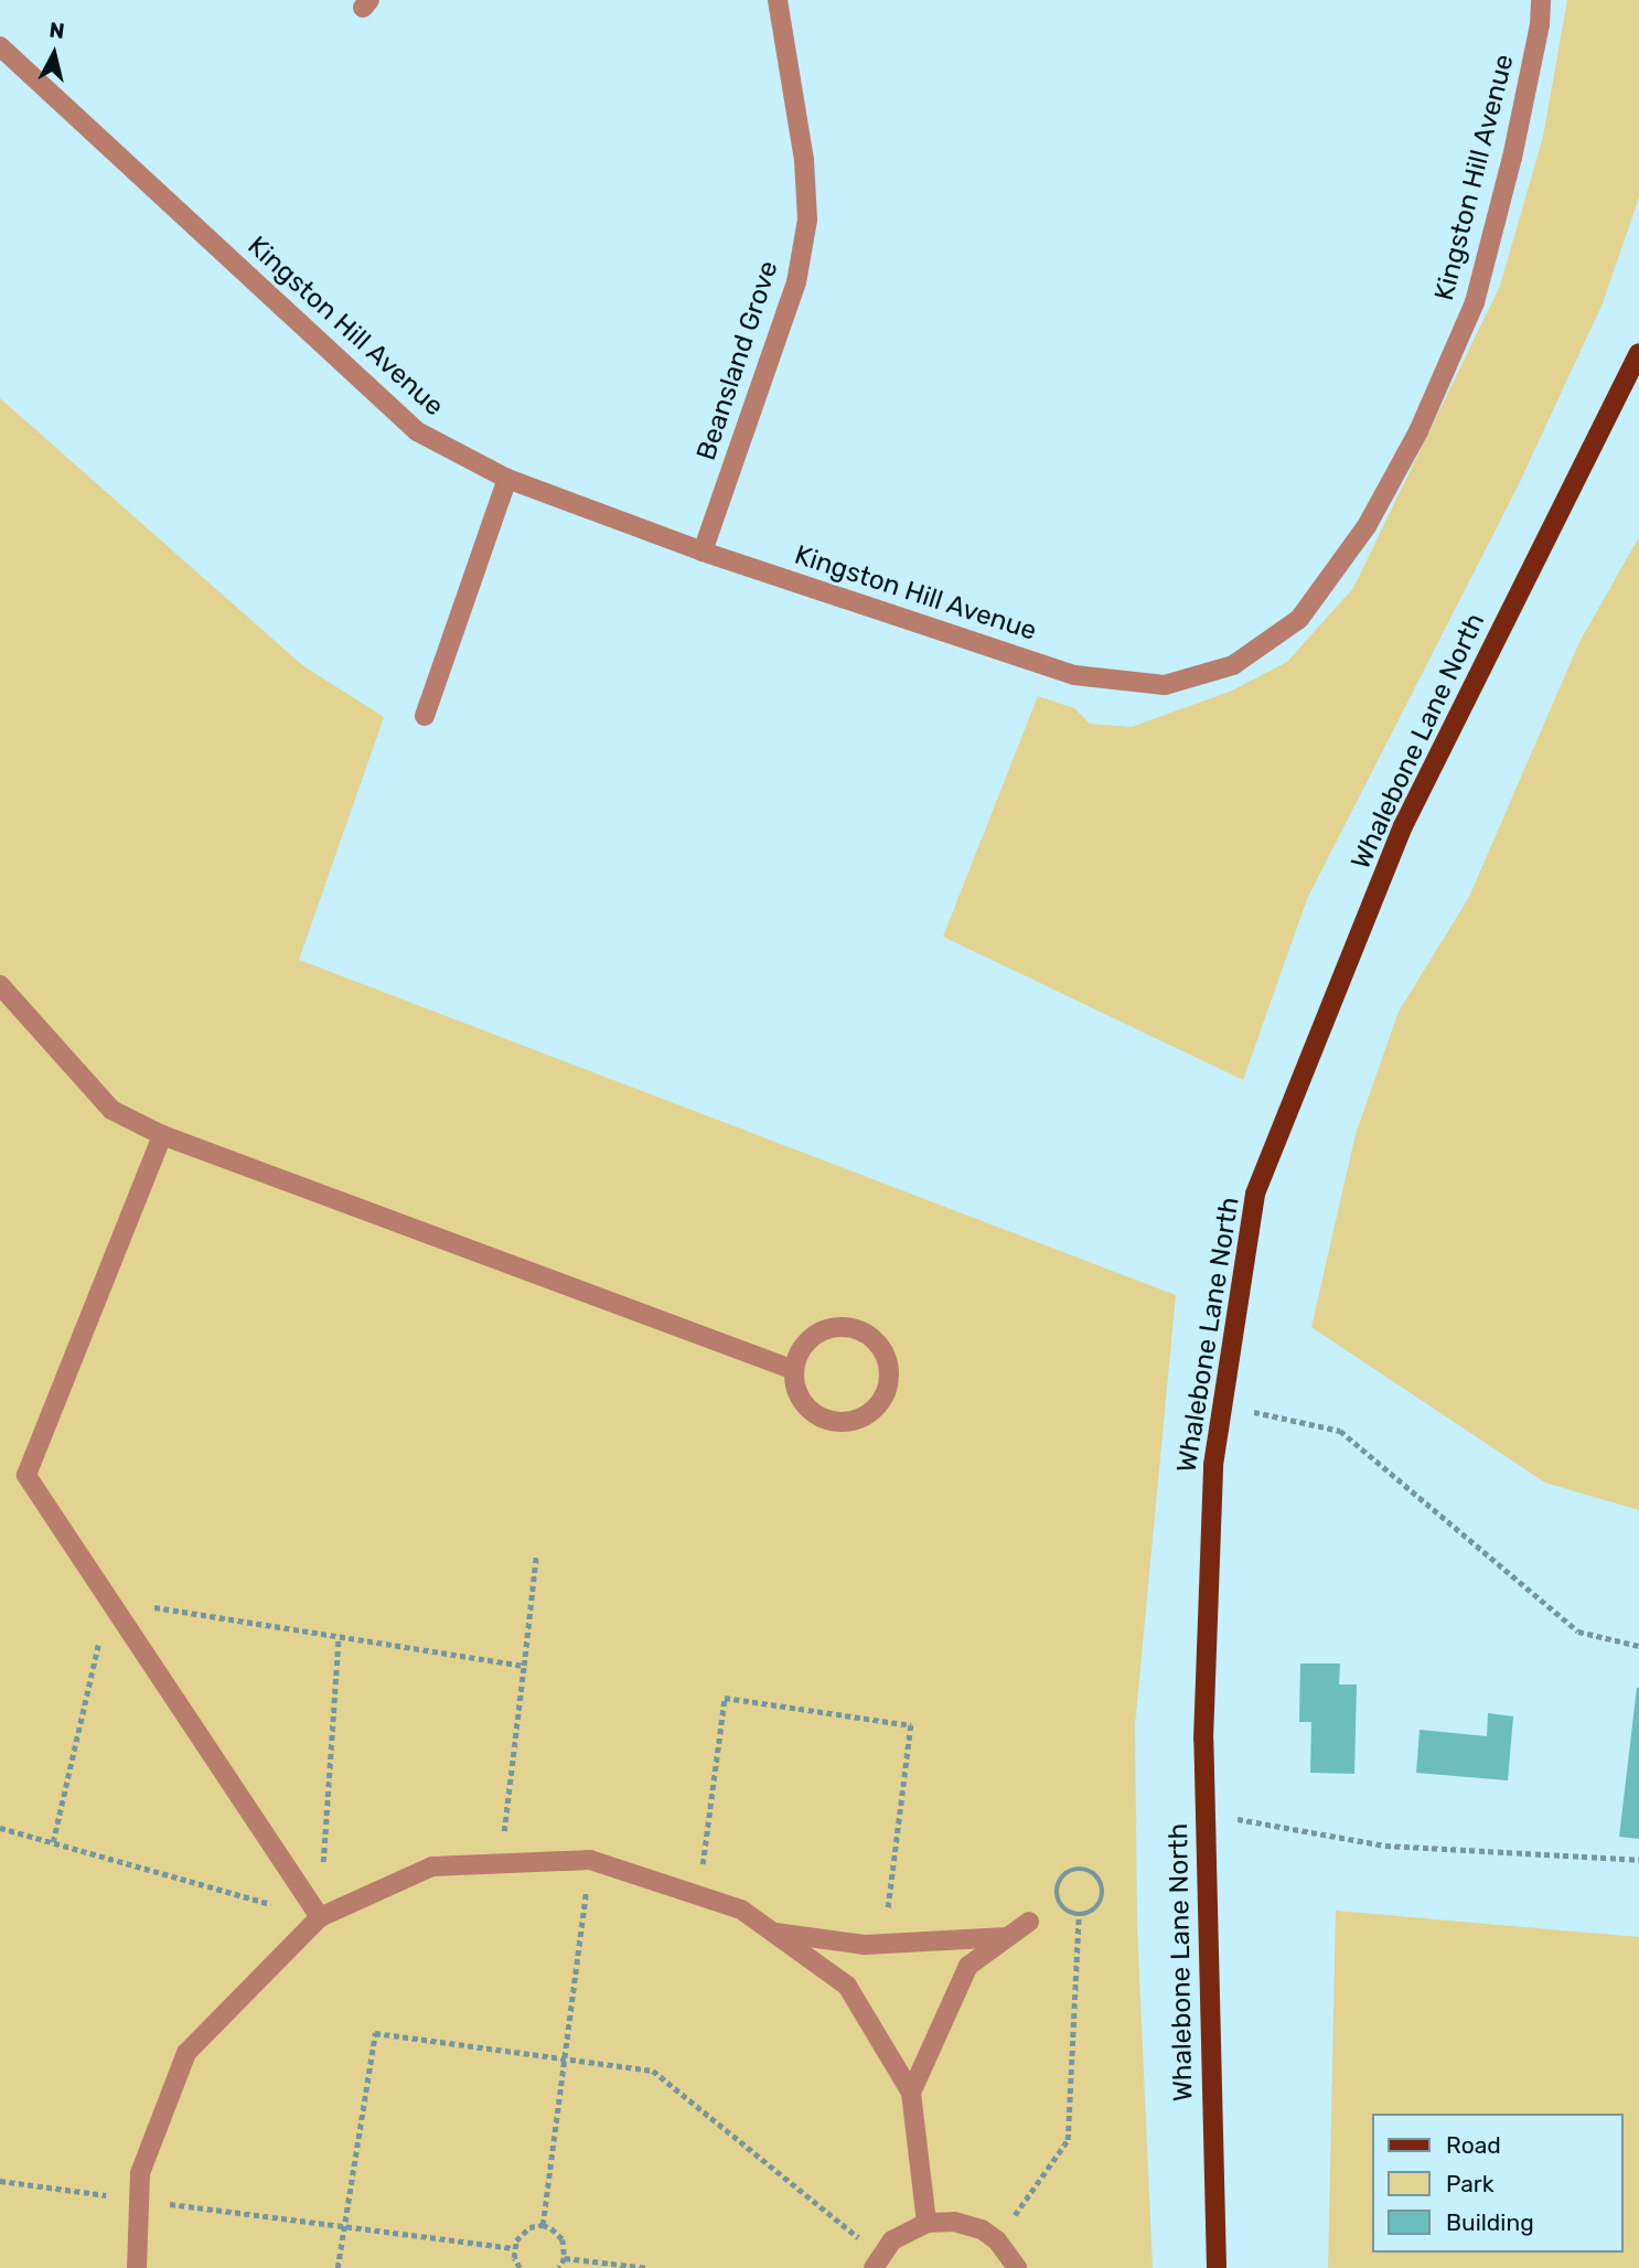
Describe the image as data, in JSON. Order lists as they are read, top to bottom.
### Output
{
  "streets": {
    "main road": ["Whalebone Lane North"],
    "street": ["Kingston Hill Avenue", "Beansland Grove"]
  },
  "crossings": [
    ["Kingston Hill Avenue", "Beansland Grove"]
  ],
  "legend": ["Road", "Park", "Building"],
  "north": "top"
}
